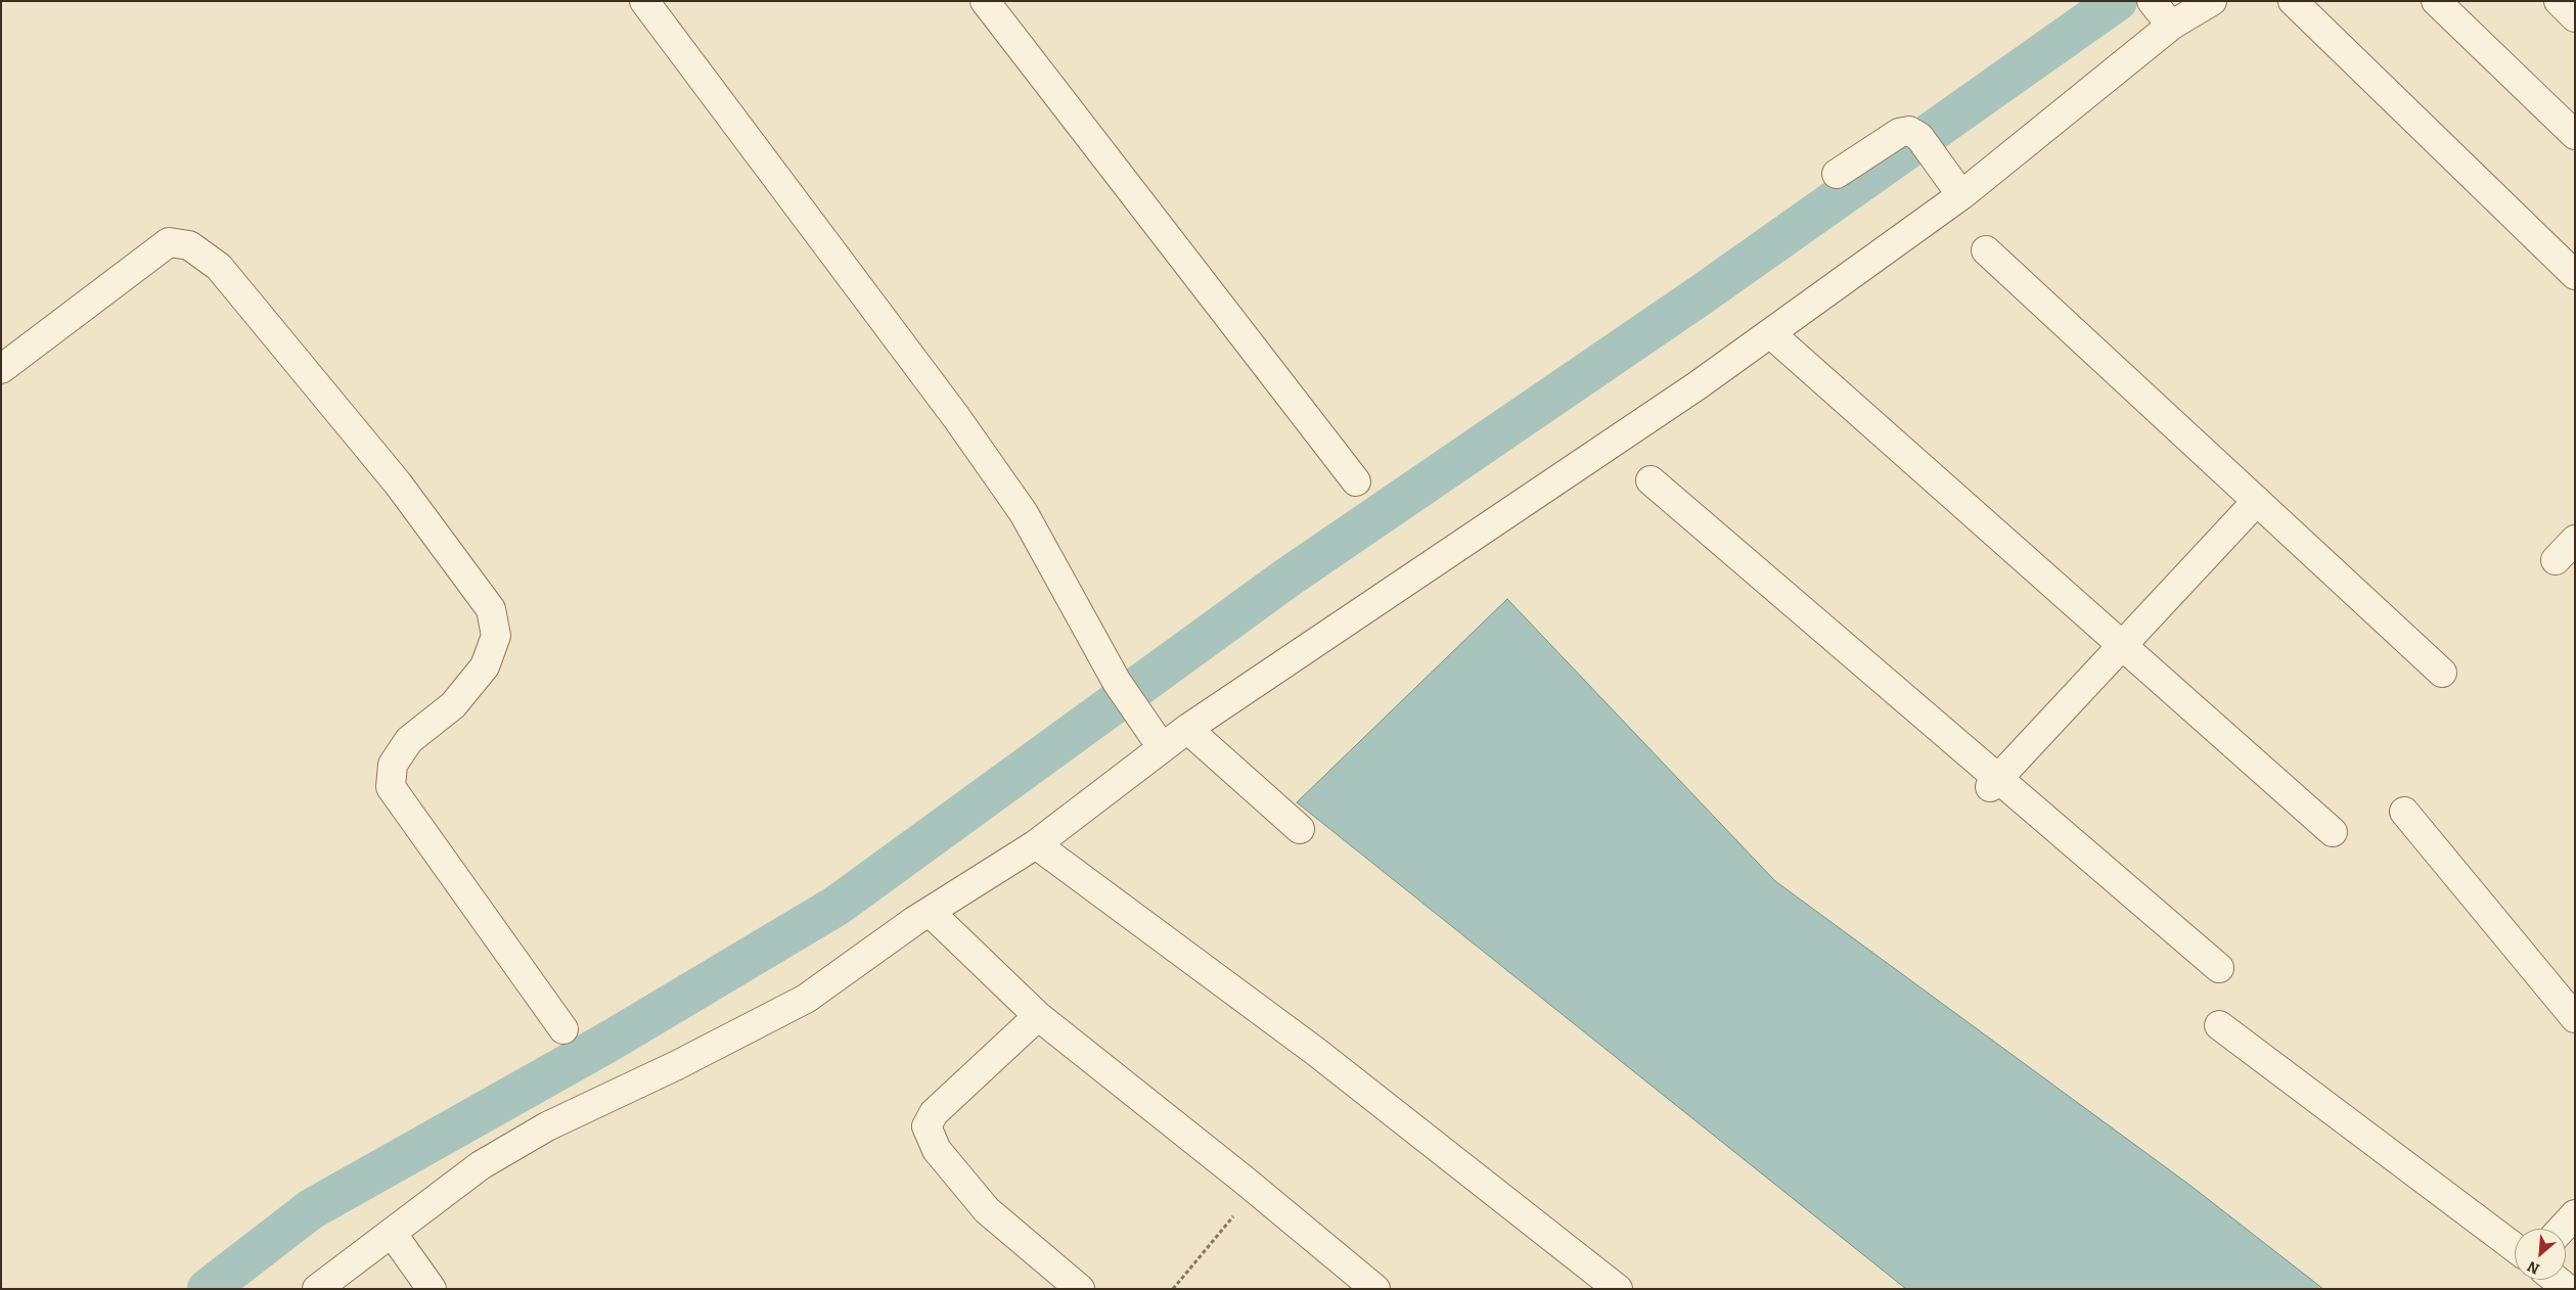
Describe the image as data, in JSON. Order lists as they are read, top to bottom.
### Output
{
  "north": "bottom left"
}
